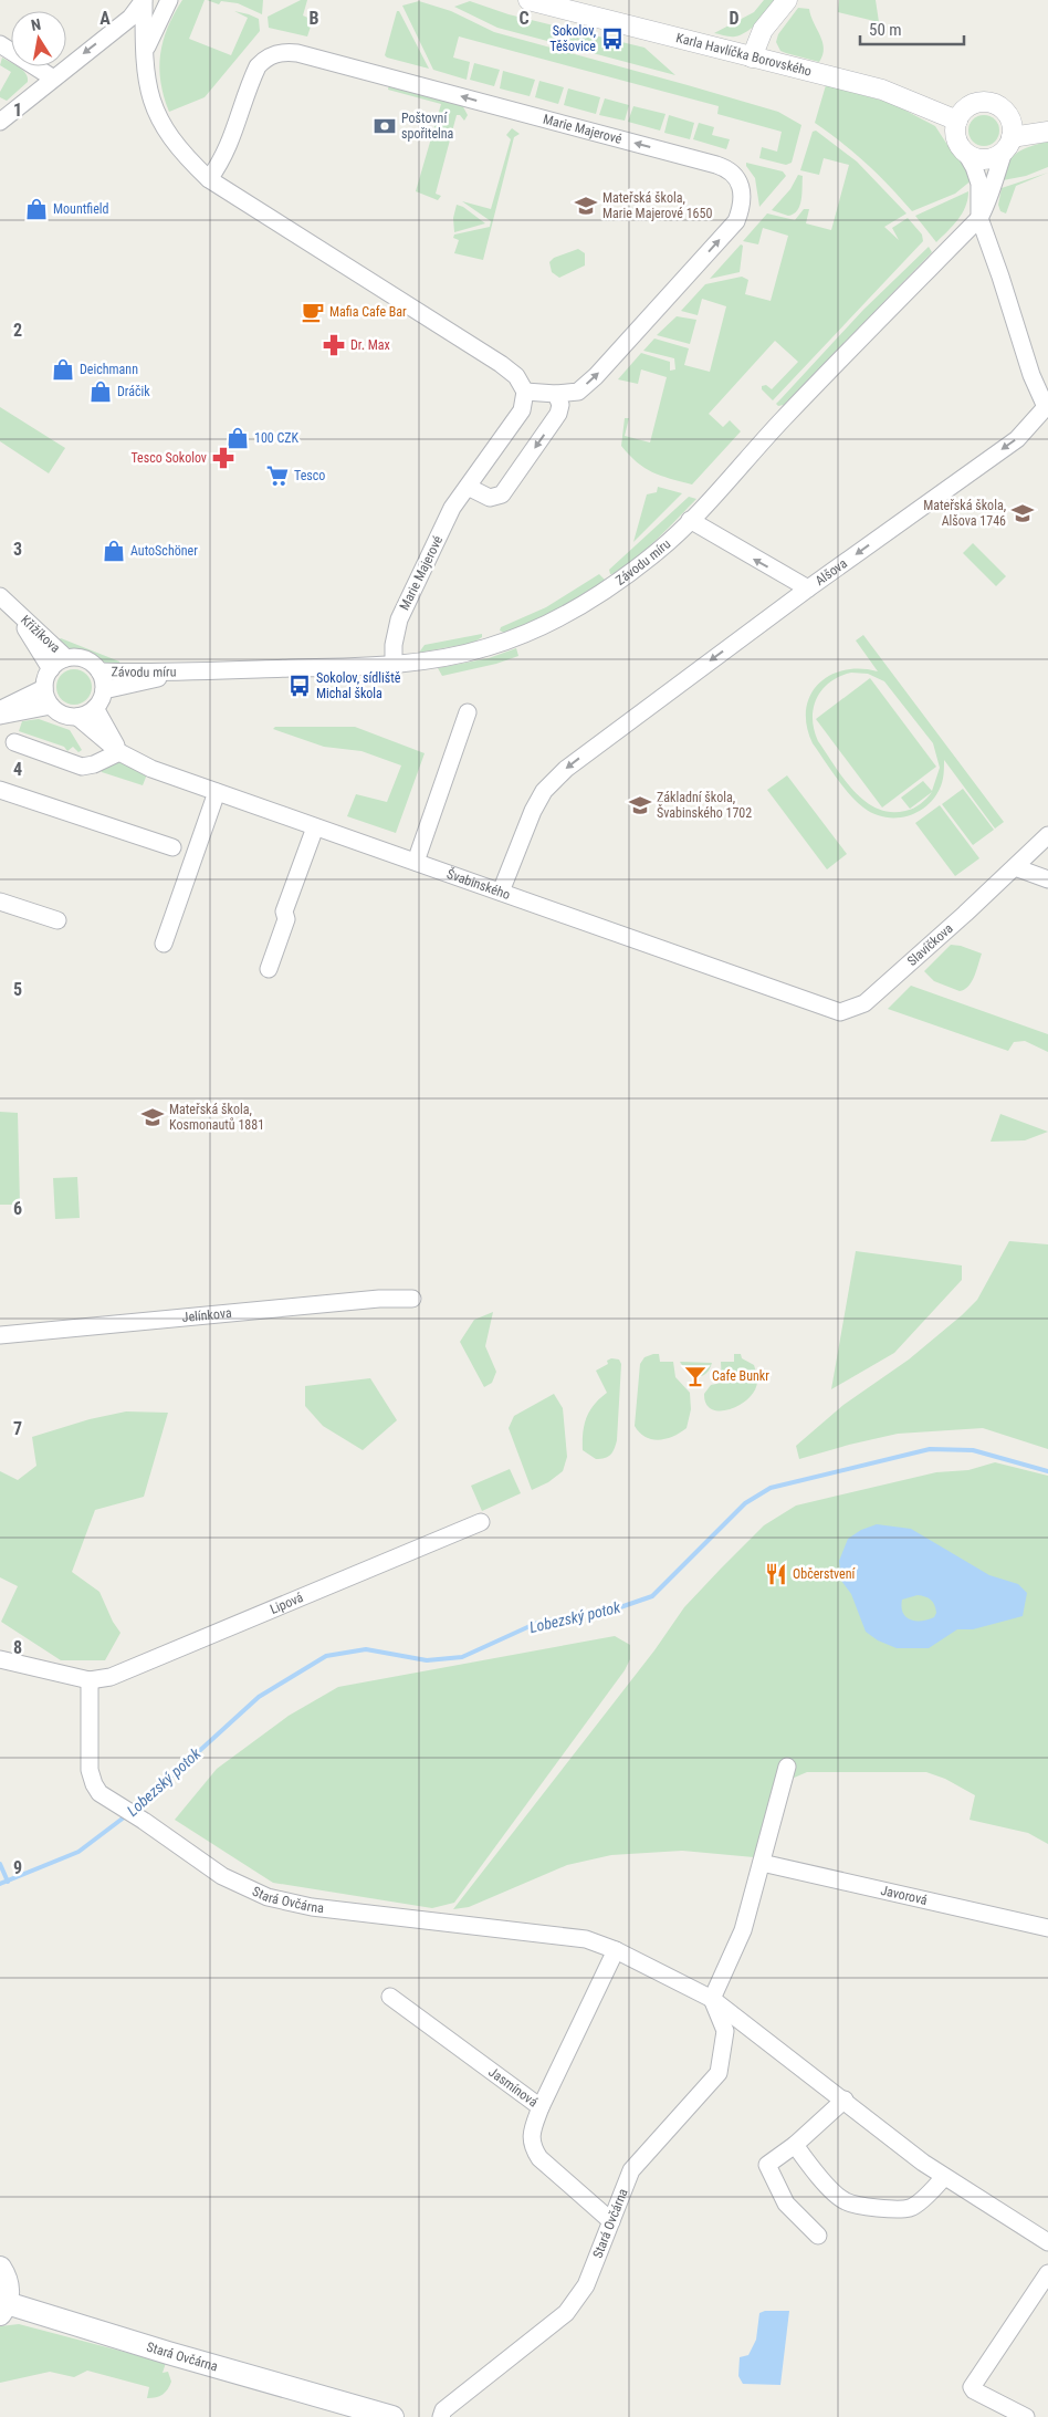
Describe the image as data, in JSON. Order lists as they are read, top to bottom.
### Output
{
  "streets": {
    "main road": ["Stará Ovčárna"],
    "street": [
      "Karla Havlíčka Borovského",
      "Marie Majerové",
      "Závodu míru",
      "Alšova",
      "Křižíkova",
      "Švabinského",
      "Slavíčkova",
      "Jelínkova",
      "Lipová",
      "Javorová",
      "Jasmínová"
    ]
  },
  "crossings": [
    ["Karla Havlíčka Borovského", "Závodu míru"],
    ["Marie Majerové", "Závodu míru"],
    ["Závodu míru", "Alšova"],
    ["Závodu míru", "Křižíkova"],
    ["Závodu míru", "Švabinského"],
    ["Alšova", "Švabinského"],
    ["Křižíkova", "Švabinského"],
    ["Švabinského", "Slavíčkova"],
    ["Lipová", "Stará Ovčárna"],
    ["Stará Ovčárna", "Jasmínová"]
  ],
  "one_way": ["Alšova"],
  "water": ["Lobezský potok"],
  "places": {
    "bus stop": ["Sokolov, Těšovice", "Sokolov, sídliště Michal škola"],
    "bank": ["Poštovní spořitelna"],
    "school or university": [
      "Mateřská škola, Marie Majerové 1650",
      "Mateřská škola, Alšova 1746",
      "Základní škola, Švabinského 1702",
      "Mateřská škola, Kosmonautů 1881"
    ],
    "shop": [
      "Mountfield",
      "Deichmann",
      "Dráčik",
      "100 CZK",
      "AutoSchöner"
    ],
    "cafe": ["Mafia Cafe Bar"],
    "pharmacy": ["Dr. Max", "Tesco Sokolov"],
    "supermarket": ["Tesco"],
    "bar": ["Cafe Bunkr"],
    "restaurant": ["Občerstvení"]
  },
  "scale_bar": "50 m",
  "north": "top",
  "grid": {
    "columns": [
      "A",
      "B",
      "C",
      "D"
    ],
    "rows": [
      "1",
      "2",
      "3",
      "4",
      "5",
      "6",
      "7",
      "8",
      "9"
    ]
  }
}
